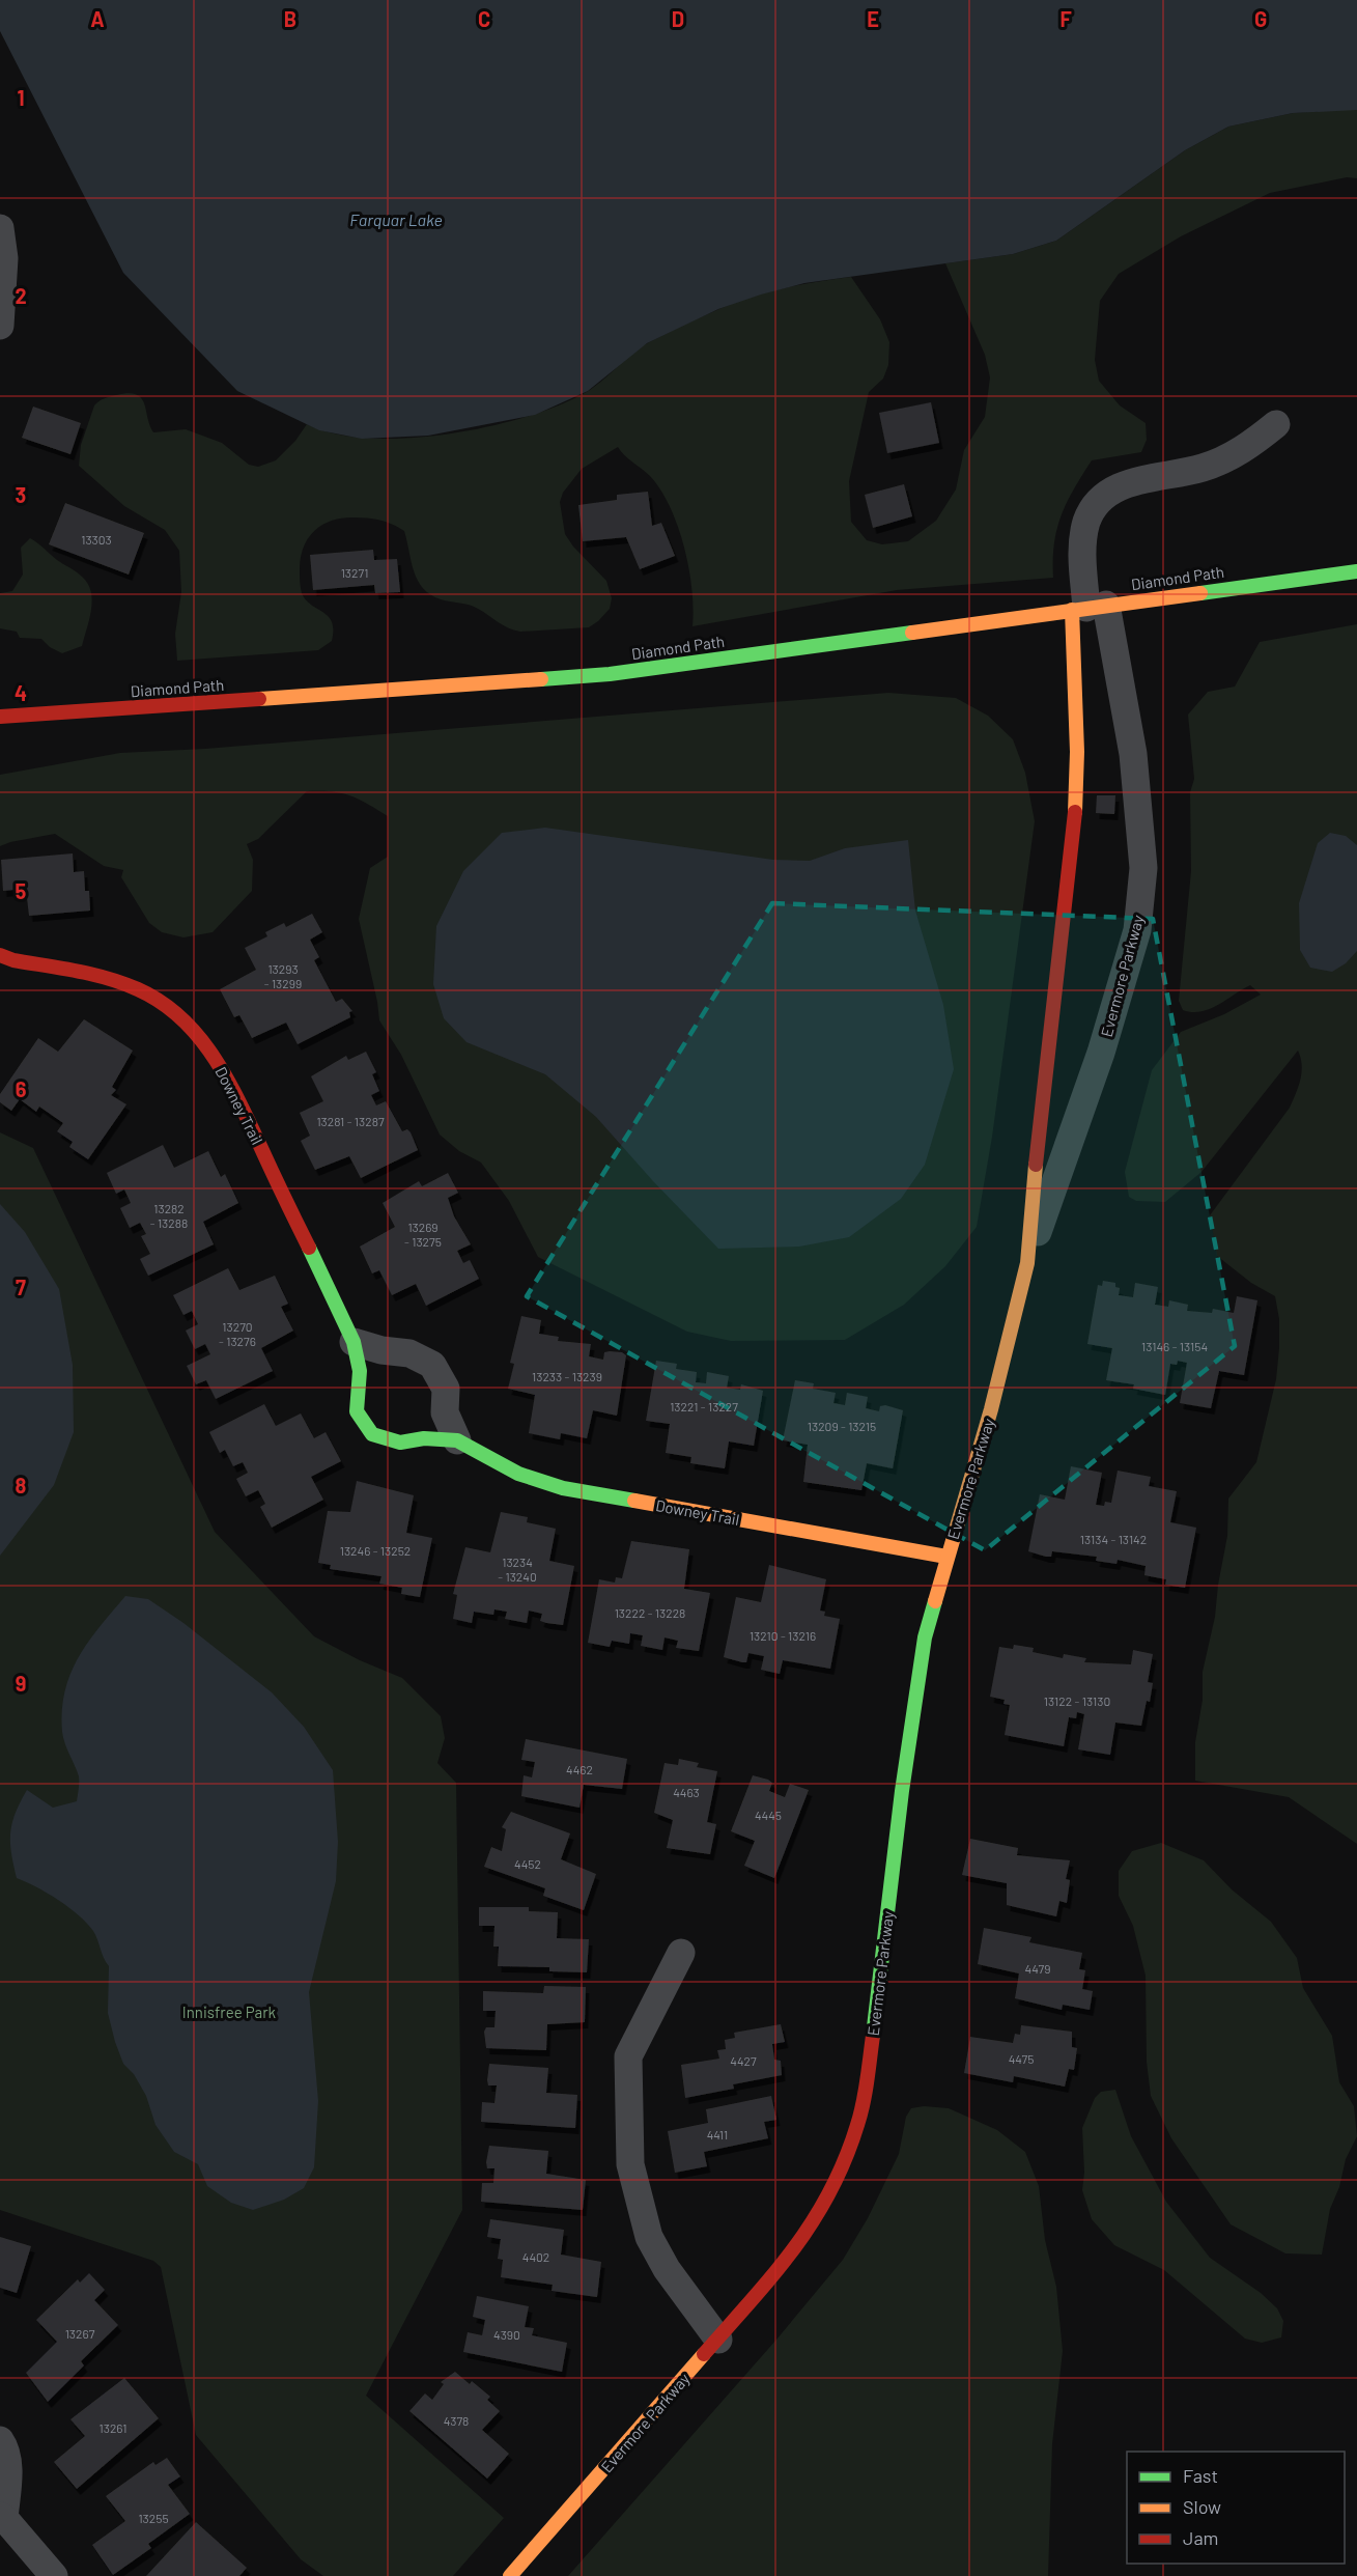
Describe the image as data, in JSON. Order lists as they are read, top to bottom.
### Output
{
  "streets": {
    "street": ["Diamond Path", "Evermore Parkway", "Downey Trail"]
  },
  "crossings": [
    ["Diamond Path", "Evermore Parkway"],
    ["Evermore Parkway", "Downey Trail"]
  ],
  "water": ["Farquar Lake"],
  "parks": ["Innisfree Park"],
  "house_numbers": [
    "13303",
    "13271",
    "13293 - 13299",
    "13281 - 13287",
    "13282 - 13288",
    "13269 - 13275",
    "13270 - 13276",
    "13146 - 13154",
    "13233 - 13239",
    "13221 - 13227",
    "13209 - 13215",
    "13134 - 13142",
    "13246 - 13252",
    "13234 - 13240",
    "13222 - 13228",
    "13210 - 13216",
    "13122 - 13130",
    "4462",
    "4463",
    "4445",
    "4452",
    "4479",
    "4475",
    "4427",
    "4411",
    "4402",
    "13267",
    "4390",
    "4378",
    "13261",
    "13255"
  ],
  "legend": ["Fast", "Slow", "Jam"],
  "grid": {
    "columns": [
      "A",
      "B",
      "C",
      "D",
      "E",
      "F",
      "G"
    ],
    "rows": [
      "1",
      "2",
      "3",
      "4",
      "5",
      "6",
      "7",
      "8",
      "9"
    ]
  }
}
